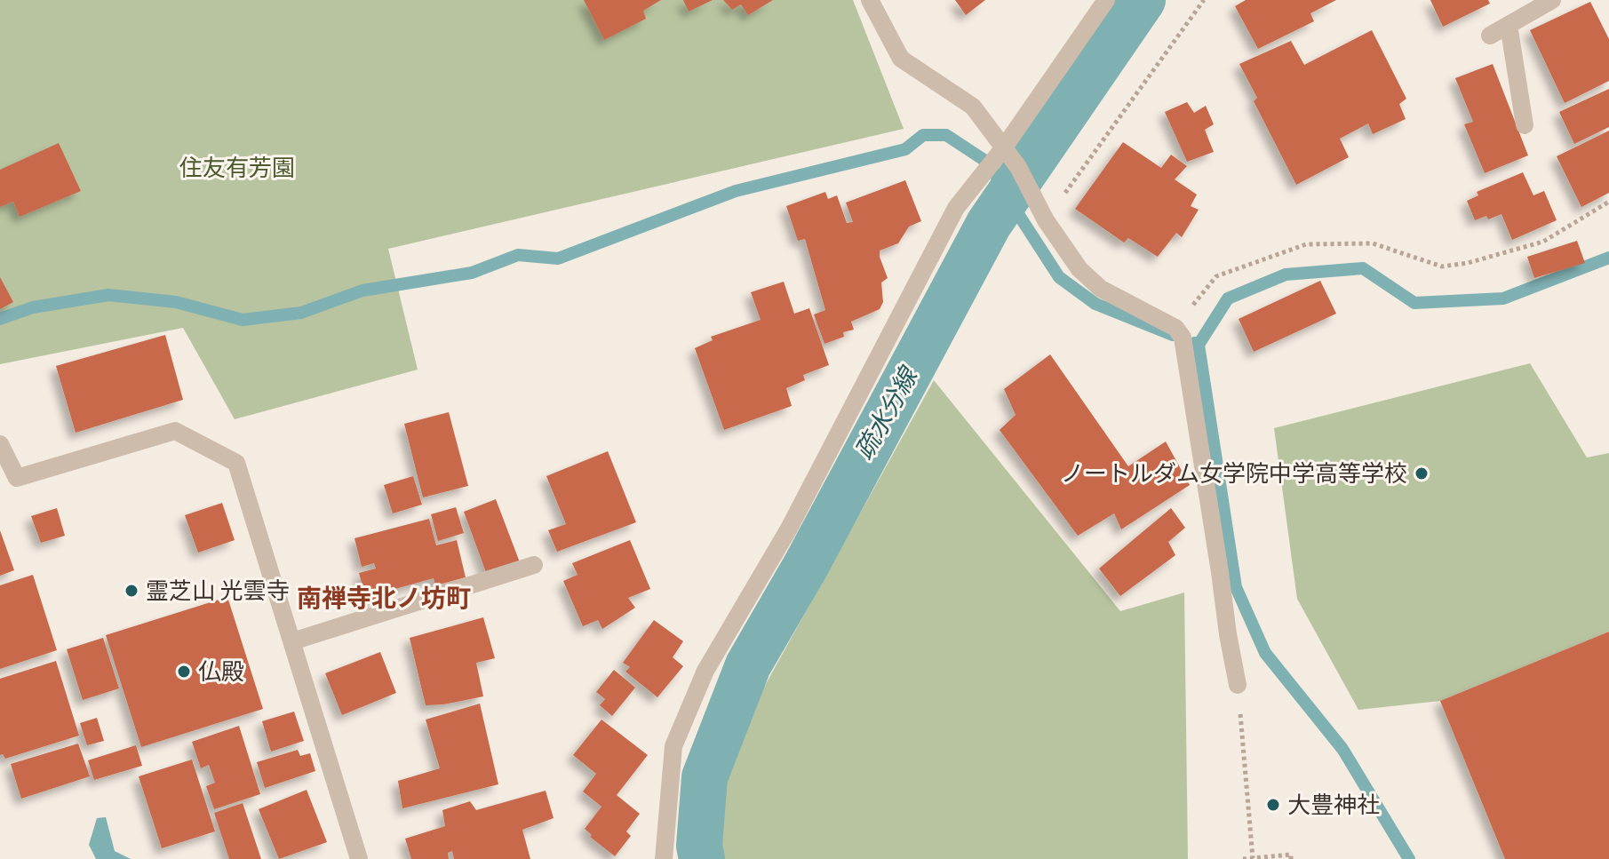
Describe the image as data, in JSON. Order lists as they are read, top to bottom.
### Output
{
  "districts": ["南禅寺北ノ坊町"],
  "water": ["疏水分線"],
  "parks": ["住友有芳園"],
  "places": [
    "ノートルダム女学院中学高等学校",
    "霊芝山 光雲寺",
    "仏殿",
    "大豊神社"
  ]
}
